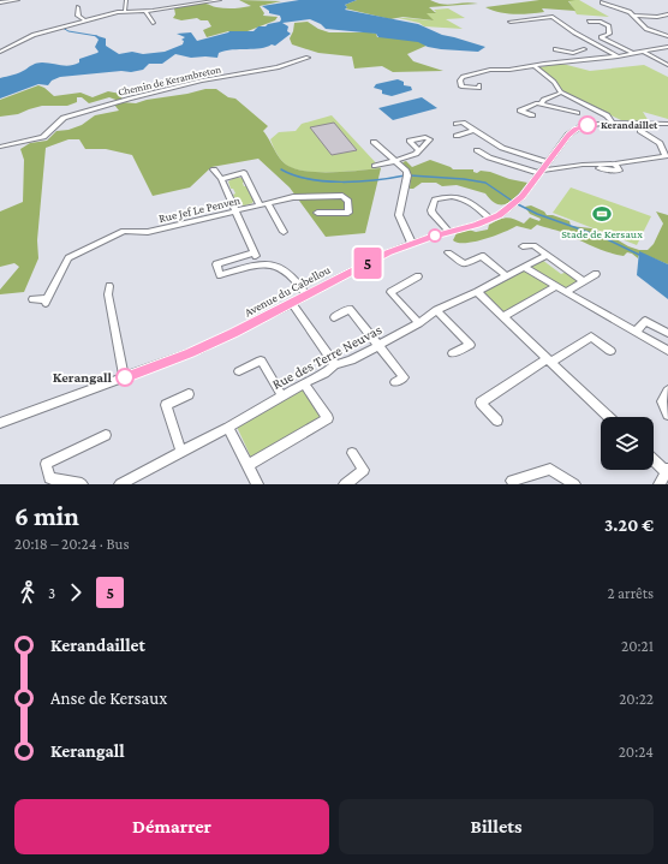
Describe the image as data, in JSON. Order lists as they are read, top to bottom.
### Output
{
  "streets": {
    "street": [
      "Chemin de Kerambreton",
      "Rue Jef Le Penven",
      "Avenue du Cabellou",
      "Rue des Terre Neuvas"
    ]
  },
  "places": {
    "other": ["Kerandaillet", "Kerangall"],
    "sports": ["Stade de Kersaux"]
  },
  "lines": ["bus line 5"],
  "page": {
    "on_map": "5",
    "heading": ["6 min", "20:18 – 20:24 · Bus", "3.20 €"],
    "legs": ["3", "5", "2 arrêts"],
    "list": [
      {
        "name": "Kerandaillet",
        "value": "20:21"
      },
      {
        "name": "Anse de Kersaux",
        "value": "20:22"
      },
      {
        "name": "Kerangall",
        "value": "20:24"
      }
    ],
    "buttons": ["Démarrer", "Billets"]
  }
}
